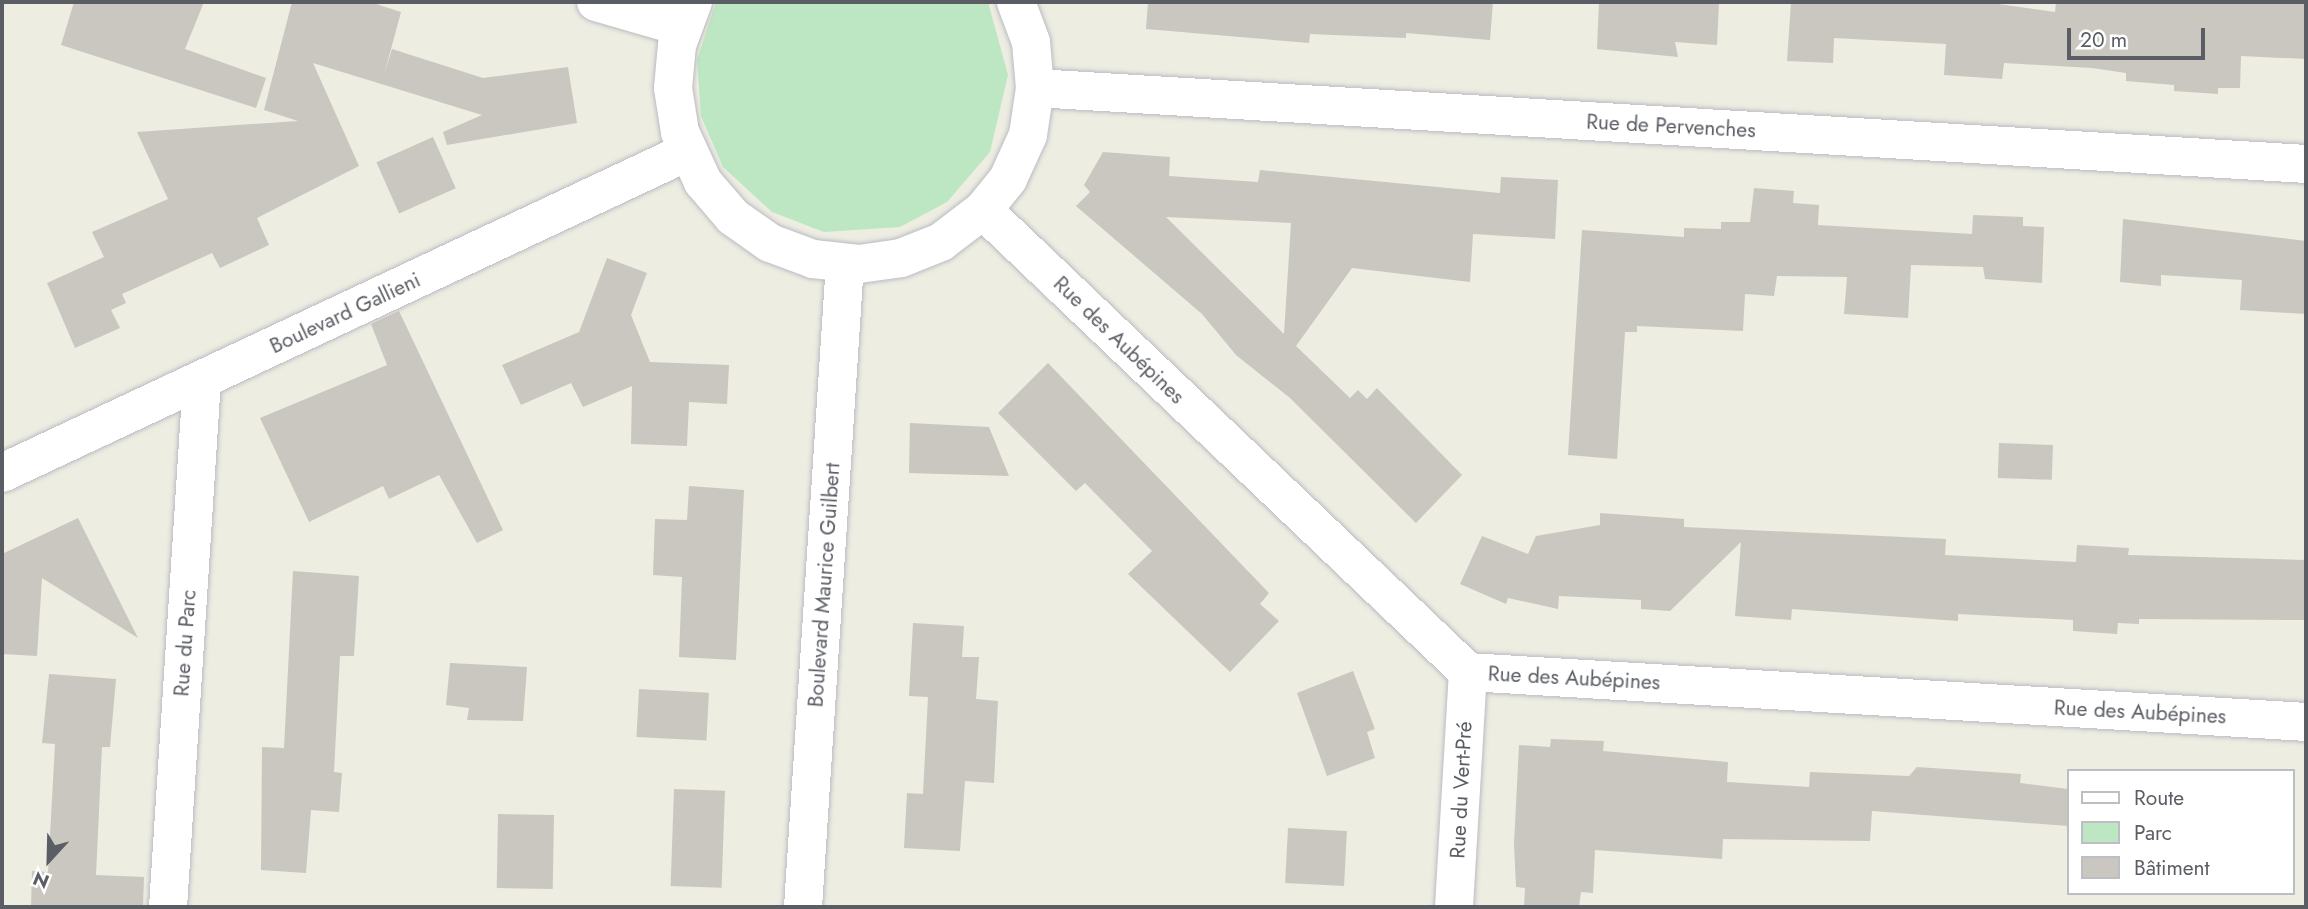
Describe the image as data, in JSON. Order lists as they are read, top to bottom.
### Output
{
  "streets": {
    "street": [
      "Rue de Pervenches",
      "Boulevard Gallieni",
      "Rue des Aubépines",
      "Boulevard Maurice Guilbert",
      "Rue du Parc",
      "Rue du Vert-Pré"
    ]
  },
  "crossings": [
    ["Boulevard Gallieni", "Rue du Parc"],
    ["Rue des Aubépines", "Rue du Vert-Pré"]
  ],
  "legend": ["Route", "Parc", "Bâtiment"],
  "scale_bar": "20 m",
  "north": "bottom"
}
